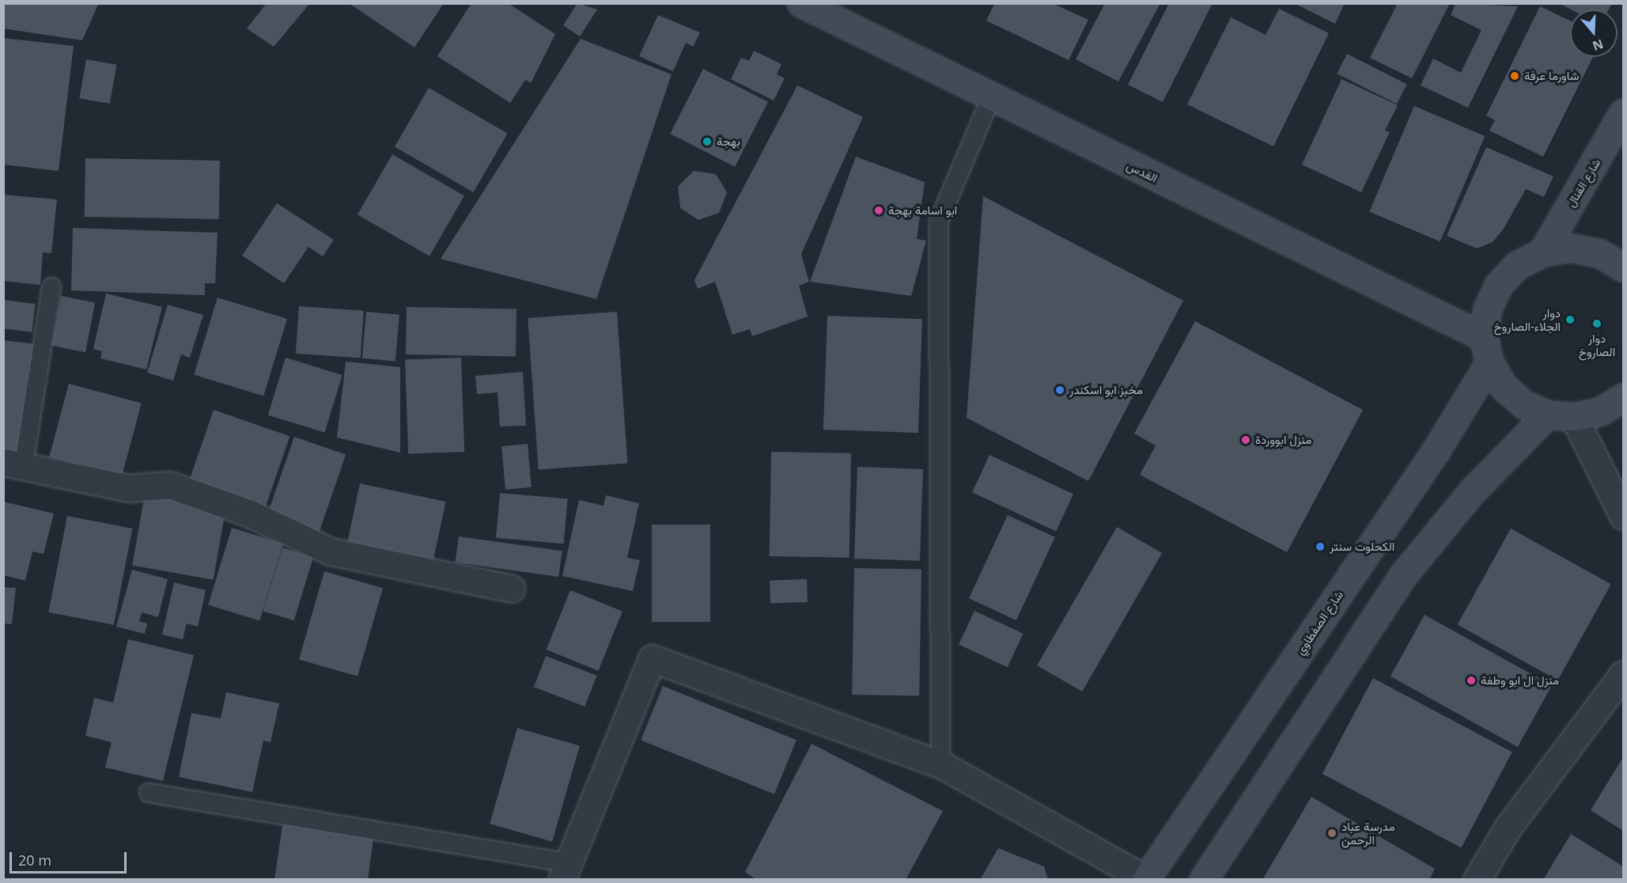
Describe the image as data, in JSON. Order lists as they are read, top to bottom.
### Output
{
  "streets": {
    "main road": ["القدس", "شارع القنال", "شارع الصفطاوي"]
  },
  "places": [
    "شاورما عرفة",
    "بهجة",
    "ابو اسامة بهجة",
    "دوار الجلاء-الصاروخ",
    "دوار الصاروخ",
    "مخبز ابو اسكندر",
    "منزل ابووردة",
    "الكحلوت سنتر",
    "منزل ال ابو وطفة",
    "مدرسة عباد الرحمن"
  ],
  "scale_bar": "20 m",
  "north": "bottom"
}
